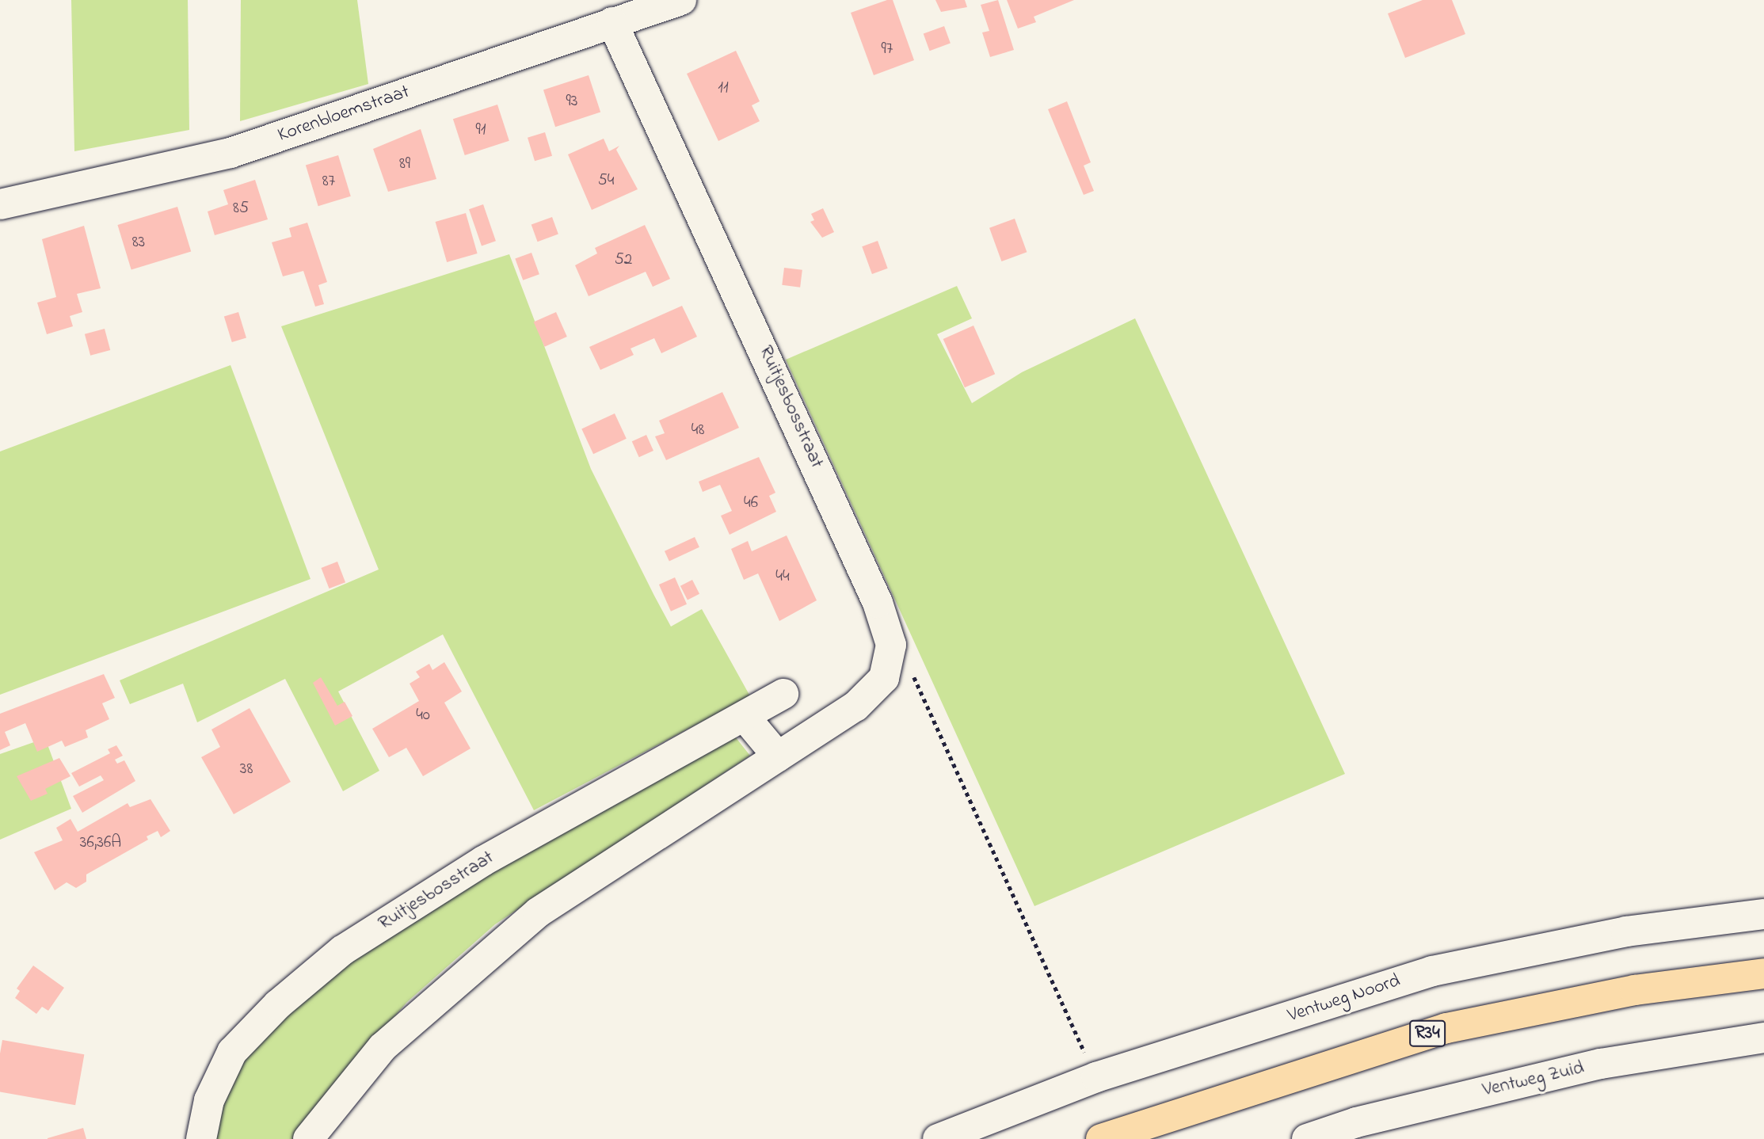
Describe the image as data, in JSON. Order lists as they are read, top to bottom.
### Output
{
  "streets": {
    "highway": ["R34"],
    "street": [
      "Korenbloemstraat",
      "Ruitjesbosstraat",
      "Ventweg Noord",
      "Ventweg Zuid"
    ]
  },
  "crossings": [
    ["Korenbloemstraat", "Ruitjesbosstraat"]
  ],
  "house_numbers": [
    "97",
    "11",
    "93",
    "91",
    "89",
    "54",
    "87",
    "85",
    "83",
    "52",
    "48",
    "46",
    "44",
    "40",
    "38",
    "36,36A"
  ]
}
